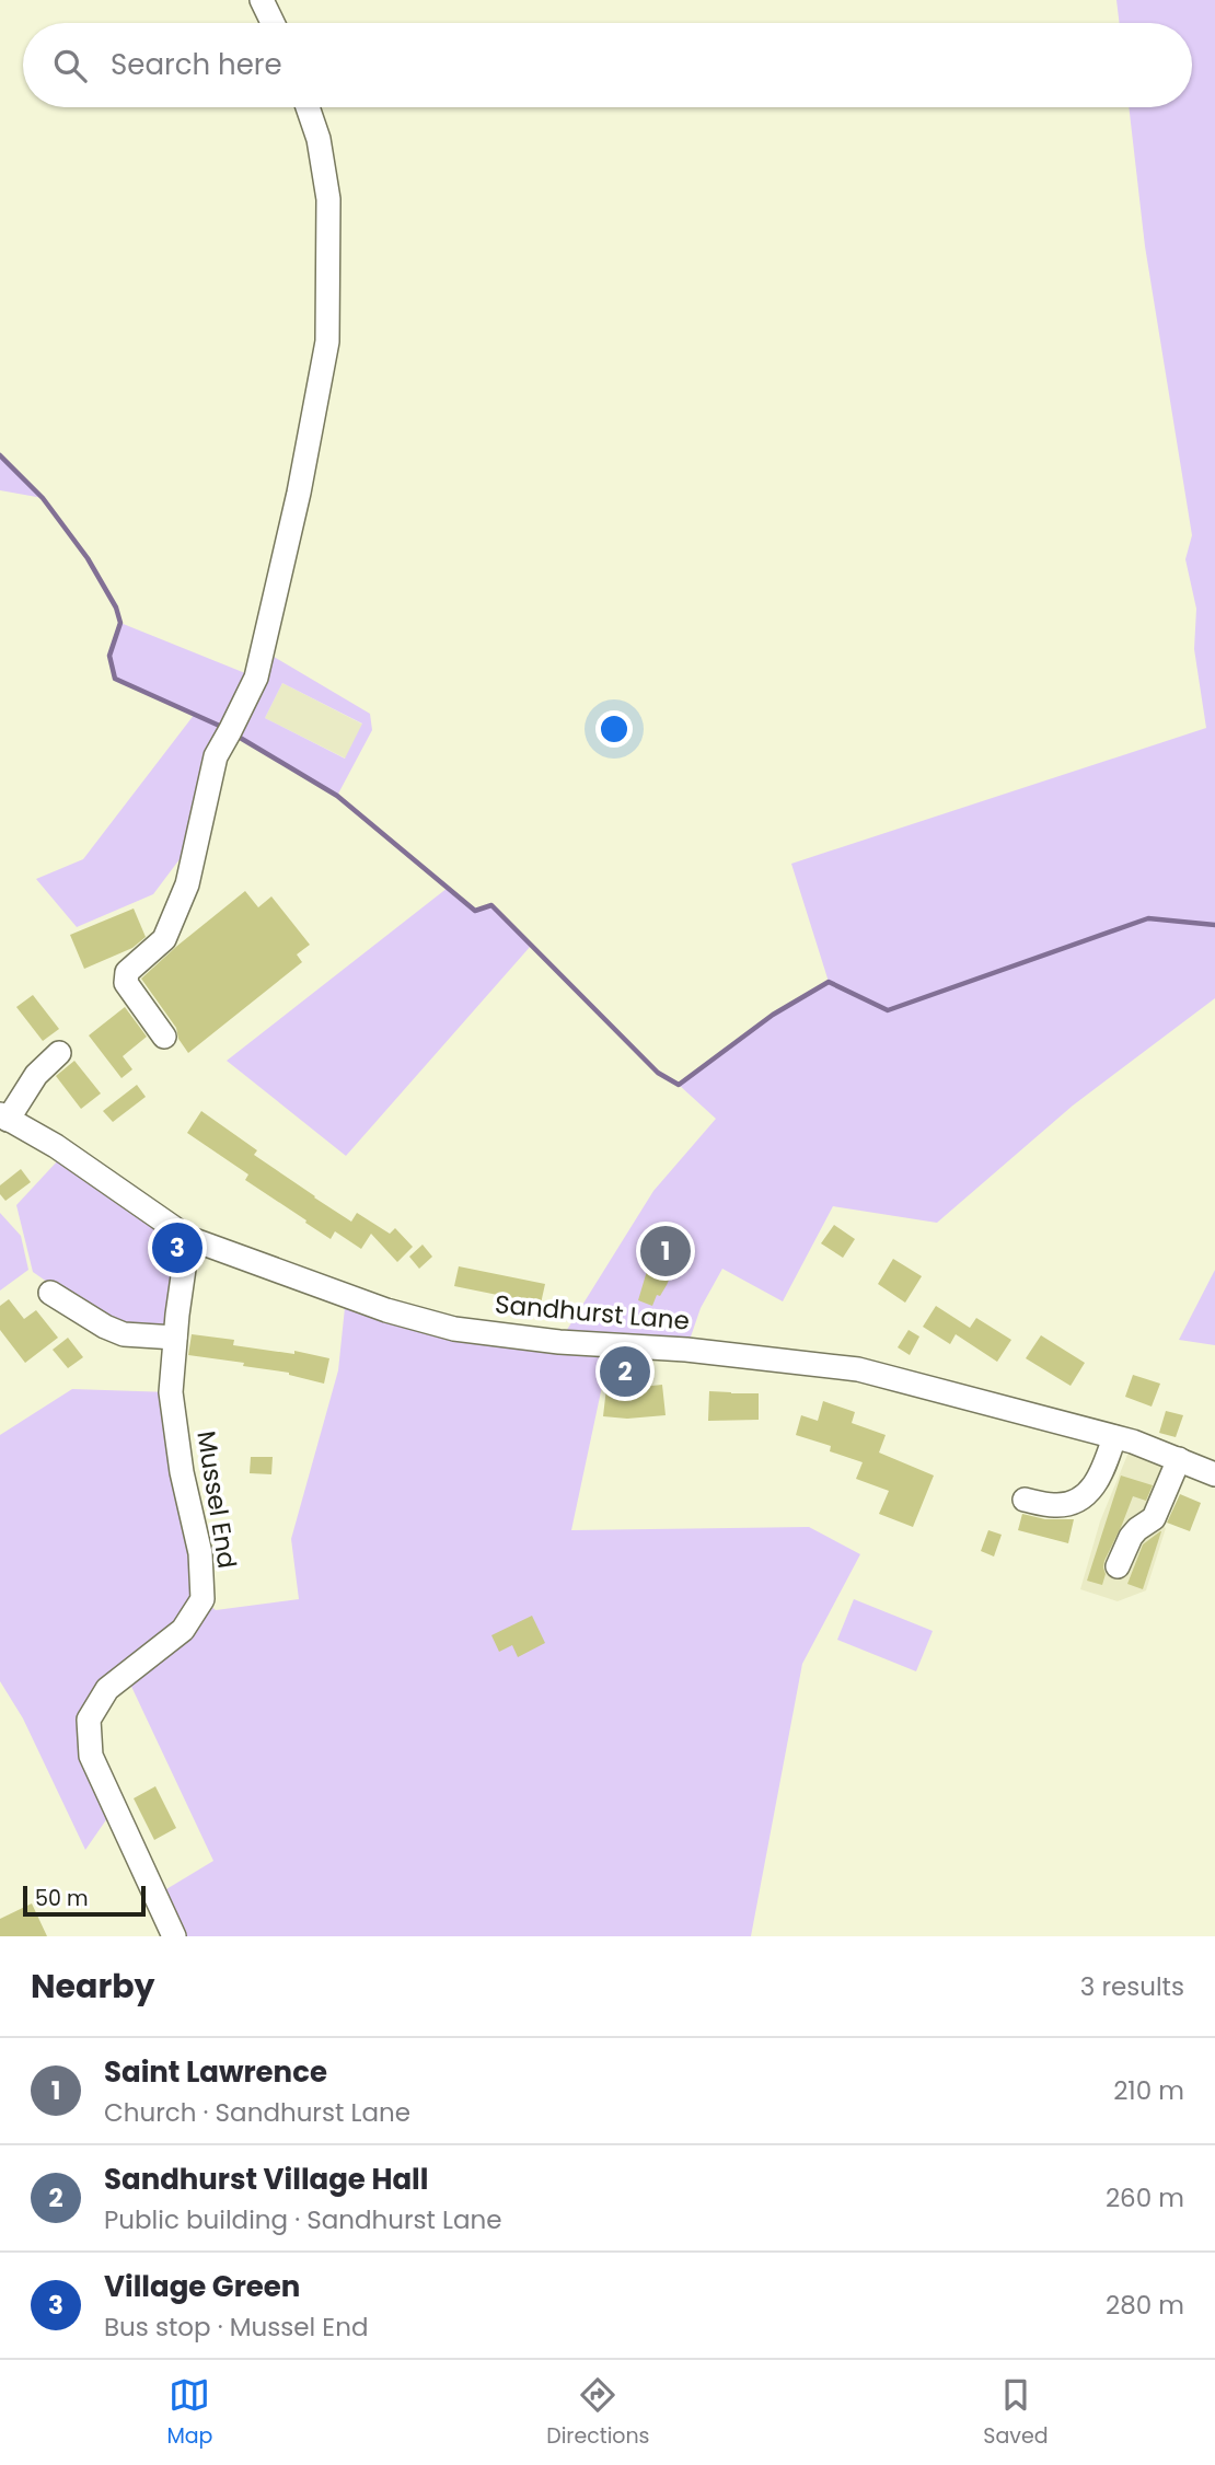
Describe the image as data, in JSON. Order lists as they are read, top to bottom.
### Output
{
  "streets": {
    "street": ["Sandhurst Lane", "Mussel End"]
  },
  "crossings": [
    ["Sandhurst Lane", "Mussel End"]
  ],
  "scale_bar": "50 m",
  "page": {
    "search": "Search here",
    "pins": ["3", "1", "2"],
    "scale": "50 m",
    "heading": ["Nearby", "3 results"],
    "list": [
      {
        "mark": "1",
        "name": "Saint Lawrence",
        "note": "Church · Sandhurst Lane",
        "value": "210 m"
      },
      {
        "mark": "2",
        "name": "Sandhurst Village Hall",
        "note": "Public building · Sandhurst Lane",
        "value": "260 m"
      },
      {
        "mark": "3",
        "name": "Village Green",
        "note": "Bus stop · Mussel End",
        "value": "280 m"
      }
    ],
    "nav": ["Map", "Directions", "Saved"]
  }
}
